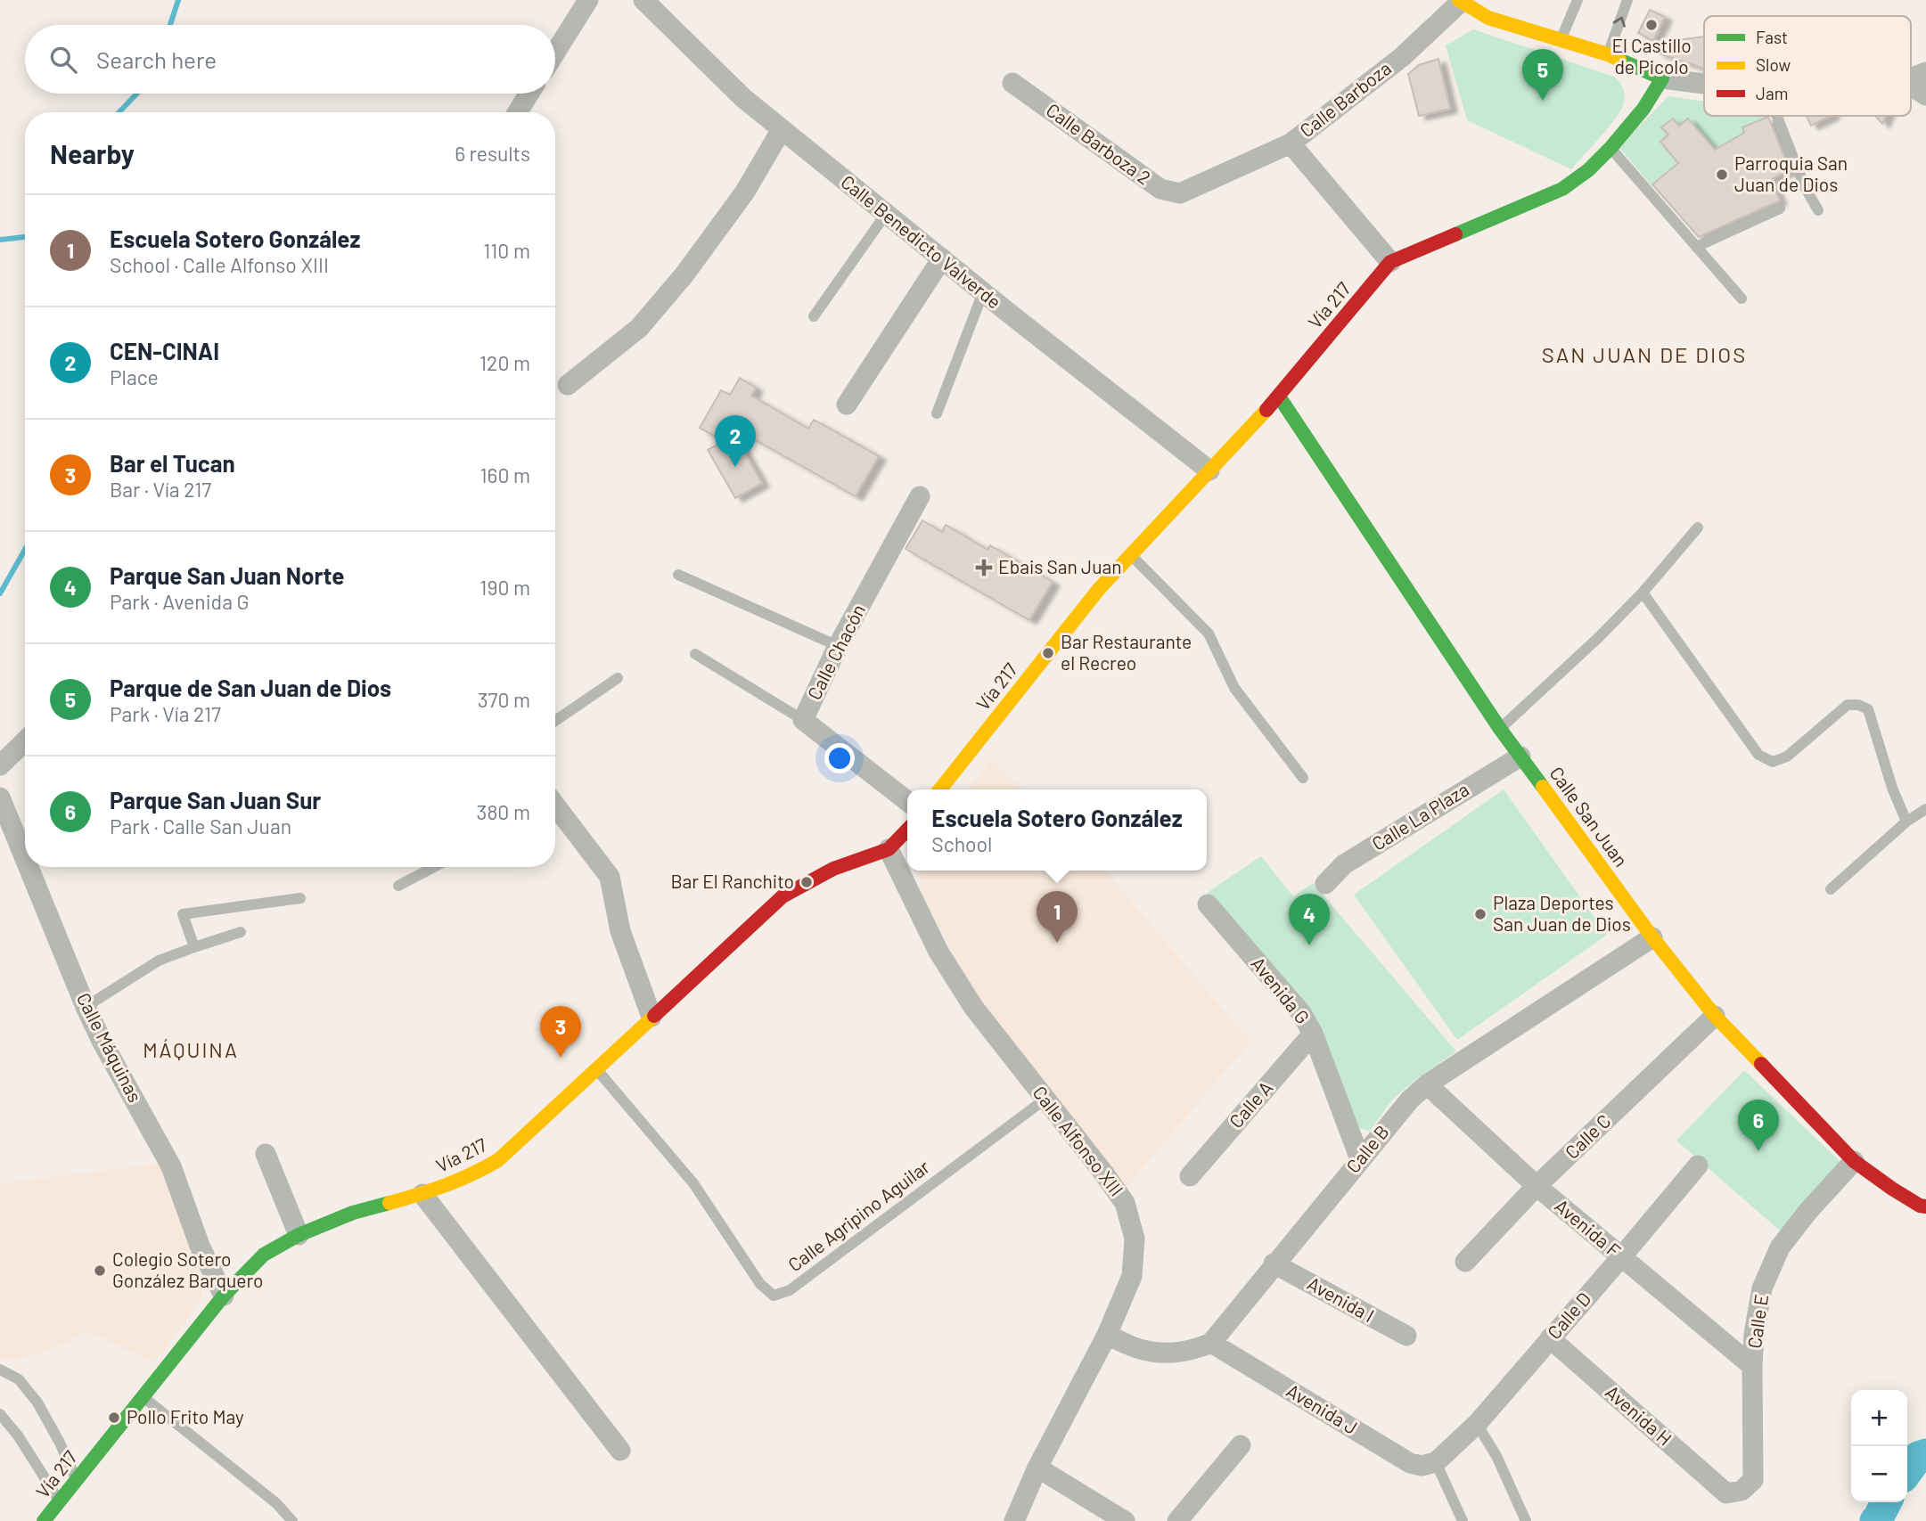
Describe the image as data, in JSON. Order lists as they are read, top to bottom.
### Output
{
  "streets": {
    "main road": ["Vía 217", "Calle San Juan"],
    "street": [
      "Calle Barboza",
      "Calle Barboza 2",
      "Calle Benedicto Valverde",
      "Calle Chacón",
      "Calle La Plaza",
      "Avenida G",
      "Calle Máquinas",
      "Calle A",
      "Calle C",
      "Calle Alfonso XIII",
      "Calle B",
      "Avenida F",
      "Avenida I",
      "Calle D",
      "Calle E",
      "Avenida J",
      "Avenida H"
    ],
    "lane": ["Calle Agripino Aguilar"]
  },
  "crossings": [
    ["Calle Barboza", "Calle Barboza 2"],
    ["Calle Barboza", "Vía 217"],
    ["Calle Benedicto Valverde", "Vía 217"],
    ["Vía 217", "Calle San Juan"],
    ["Vía 217", "Calle Máquinas"],
    ["Vía 217", "Calle Alfonso XIII"],
    ["Vía 217", "Calle Agripino Aguilar"],
    ["Calle La Plaza", "Calle San Juan"],
    ["Calle San Juan", "Calle C"],
    ["Calle San Juan", "Calle B"],
    ["Calle San Juan", "Calle E"],
    ["Avenida G", "Calle A"],
    ["Avenida G", "Calle B"],
    ["Calle C", "Avenida F"],
    ["Calle Alfonso XIII", "Calle Agripino Aguilar"],
    ["Calle B", "Avenida F"],
    ["Calle B", "Avenida I"],
    ["Calle B", "Avenida J"],
    ["Avenida F", "Calle D"],
    ["Avenida F", "Calle E"],
    ["Calle D", "Avenida J"],
    ["Calle D", "Avenida H"],
    ["Calle E", "Avenida H"]
  ],
  "districts": ["SAN JUAN DE DIOS", "MÁQUINA"],
  "places": {
    "other": [
      "El Castillo de Picolo",
      "Parroquia San Juan de Dios",
      "Bar Restaurante el Recreo",
      "Bar El Ranchito",
      "Plaza Deportes San Juan de Dios",
      "Colegio Sotero González Barquero",
      "Pollo Frito May"
    ],
    "health": ["Ebais San Juan"]
  },
  "legend": ["Fast", "Slow", "Jam"],
  "page": {
    "search": "Search here",
    "pins": [
      "5",
      "2",
      "1",
      "4",
      "3",
      "6"
    ],
    "heading": ["Nearby", "6 results"],
    "list": [
      {
        "mark": "1",
        "name": "Escuela Sotero González",
        "note": "School · Calle Alfonso XIII",
        "value": "110 m"
      },
      {
        "mark": "2",
        "name": "CEN-CINAI",
        "note": "Place",
        "value": "120 m"
      },
      {
        "mark": "3",
        "name": "Bar el Tucan",
        "note": "Bar · Vía 217",
        "value": "160 m"
      },
      {
        "mark": "4",
        "name": "Parque San Juan Norte",
        "note": "Park · Avenida G",
        "value": "190 m"
      },
      {
        "mark": "5",
        "name": "Parque de San Juan de Dios",
        "note": "Park · Vía 217",
        "value": "370 m"
      },
      {
        "mark": "6",
        "name": "Parque San Juan Sur",
        "note": "Park · Calle San Juan",
        "value": "380 m"
      }
    ],
    "popup": ["Escuela Sotero González", "School"],
    "map_buttons": ["+", "−"]
  }
}
